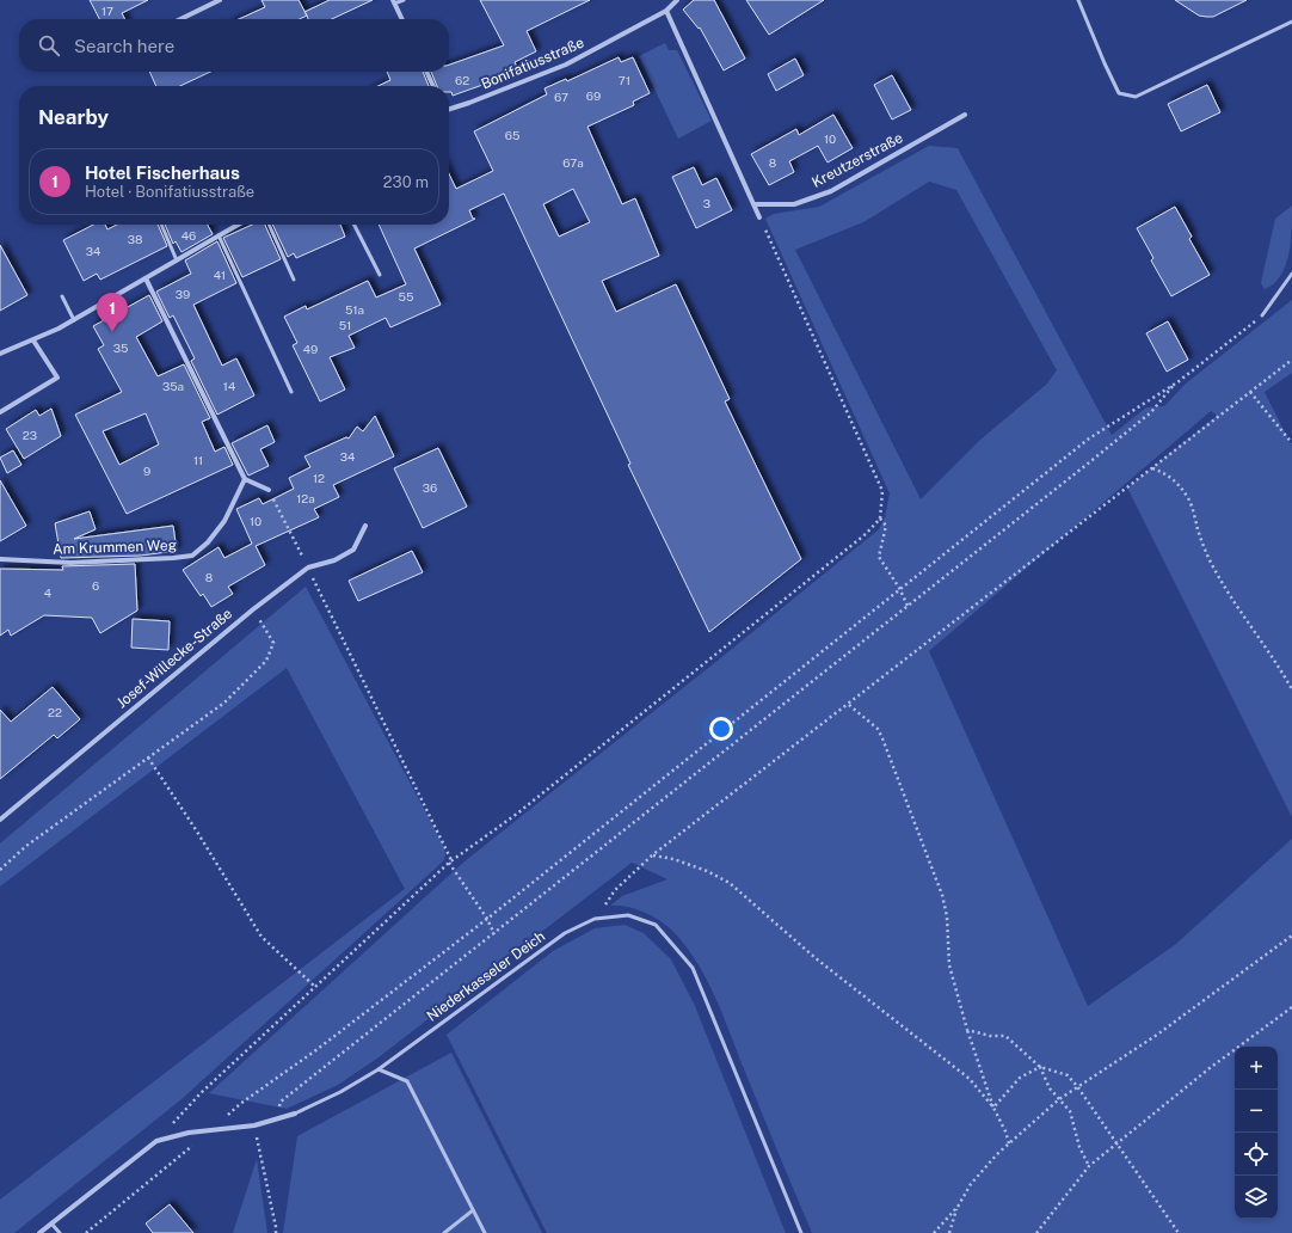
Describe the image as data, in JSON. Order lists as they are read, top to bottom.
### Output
{
  "streets": {
    "street": [
      "Bonifatiusstraße",
      "Kreutzerstraße",
      "Am Krummen Weg",
      "Josef-Willecke-Straße",
      "Niederkasseler Deich"
    ]
  },
  "house_numbers": [
    "17",
    "62",
    "71",
    "69",
    "67",
    "65",
    "10",
    "67a",
    "8",
    "3",
    "46",
    "38",
    "34",
    "41",
    "39",
    "55",
    "51a",
    "51",
    "35",
    "49",
    "35a",
    "14",
    "23",
    "34",
    "11",
    "9",
    "12",
    "36",
    "12a",
    "10",
    "8",
    "6",
    "4",
    "22"
  ],
  "page": {
    "search": "Search here",
    "heading": "Nearby",
    "list": [
      {
        "mark": "1",
        "name": "Hotel Fischerhaus",
        "note": "Hotel · Bonifatiusstraße",
        "value": "230 m"
      }
    ],
    "pins": "1",
    "map_buttons": ["+", "−"]
  }
}
